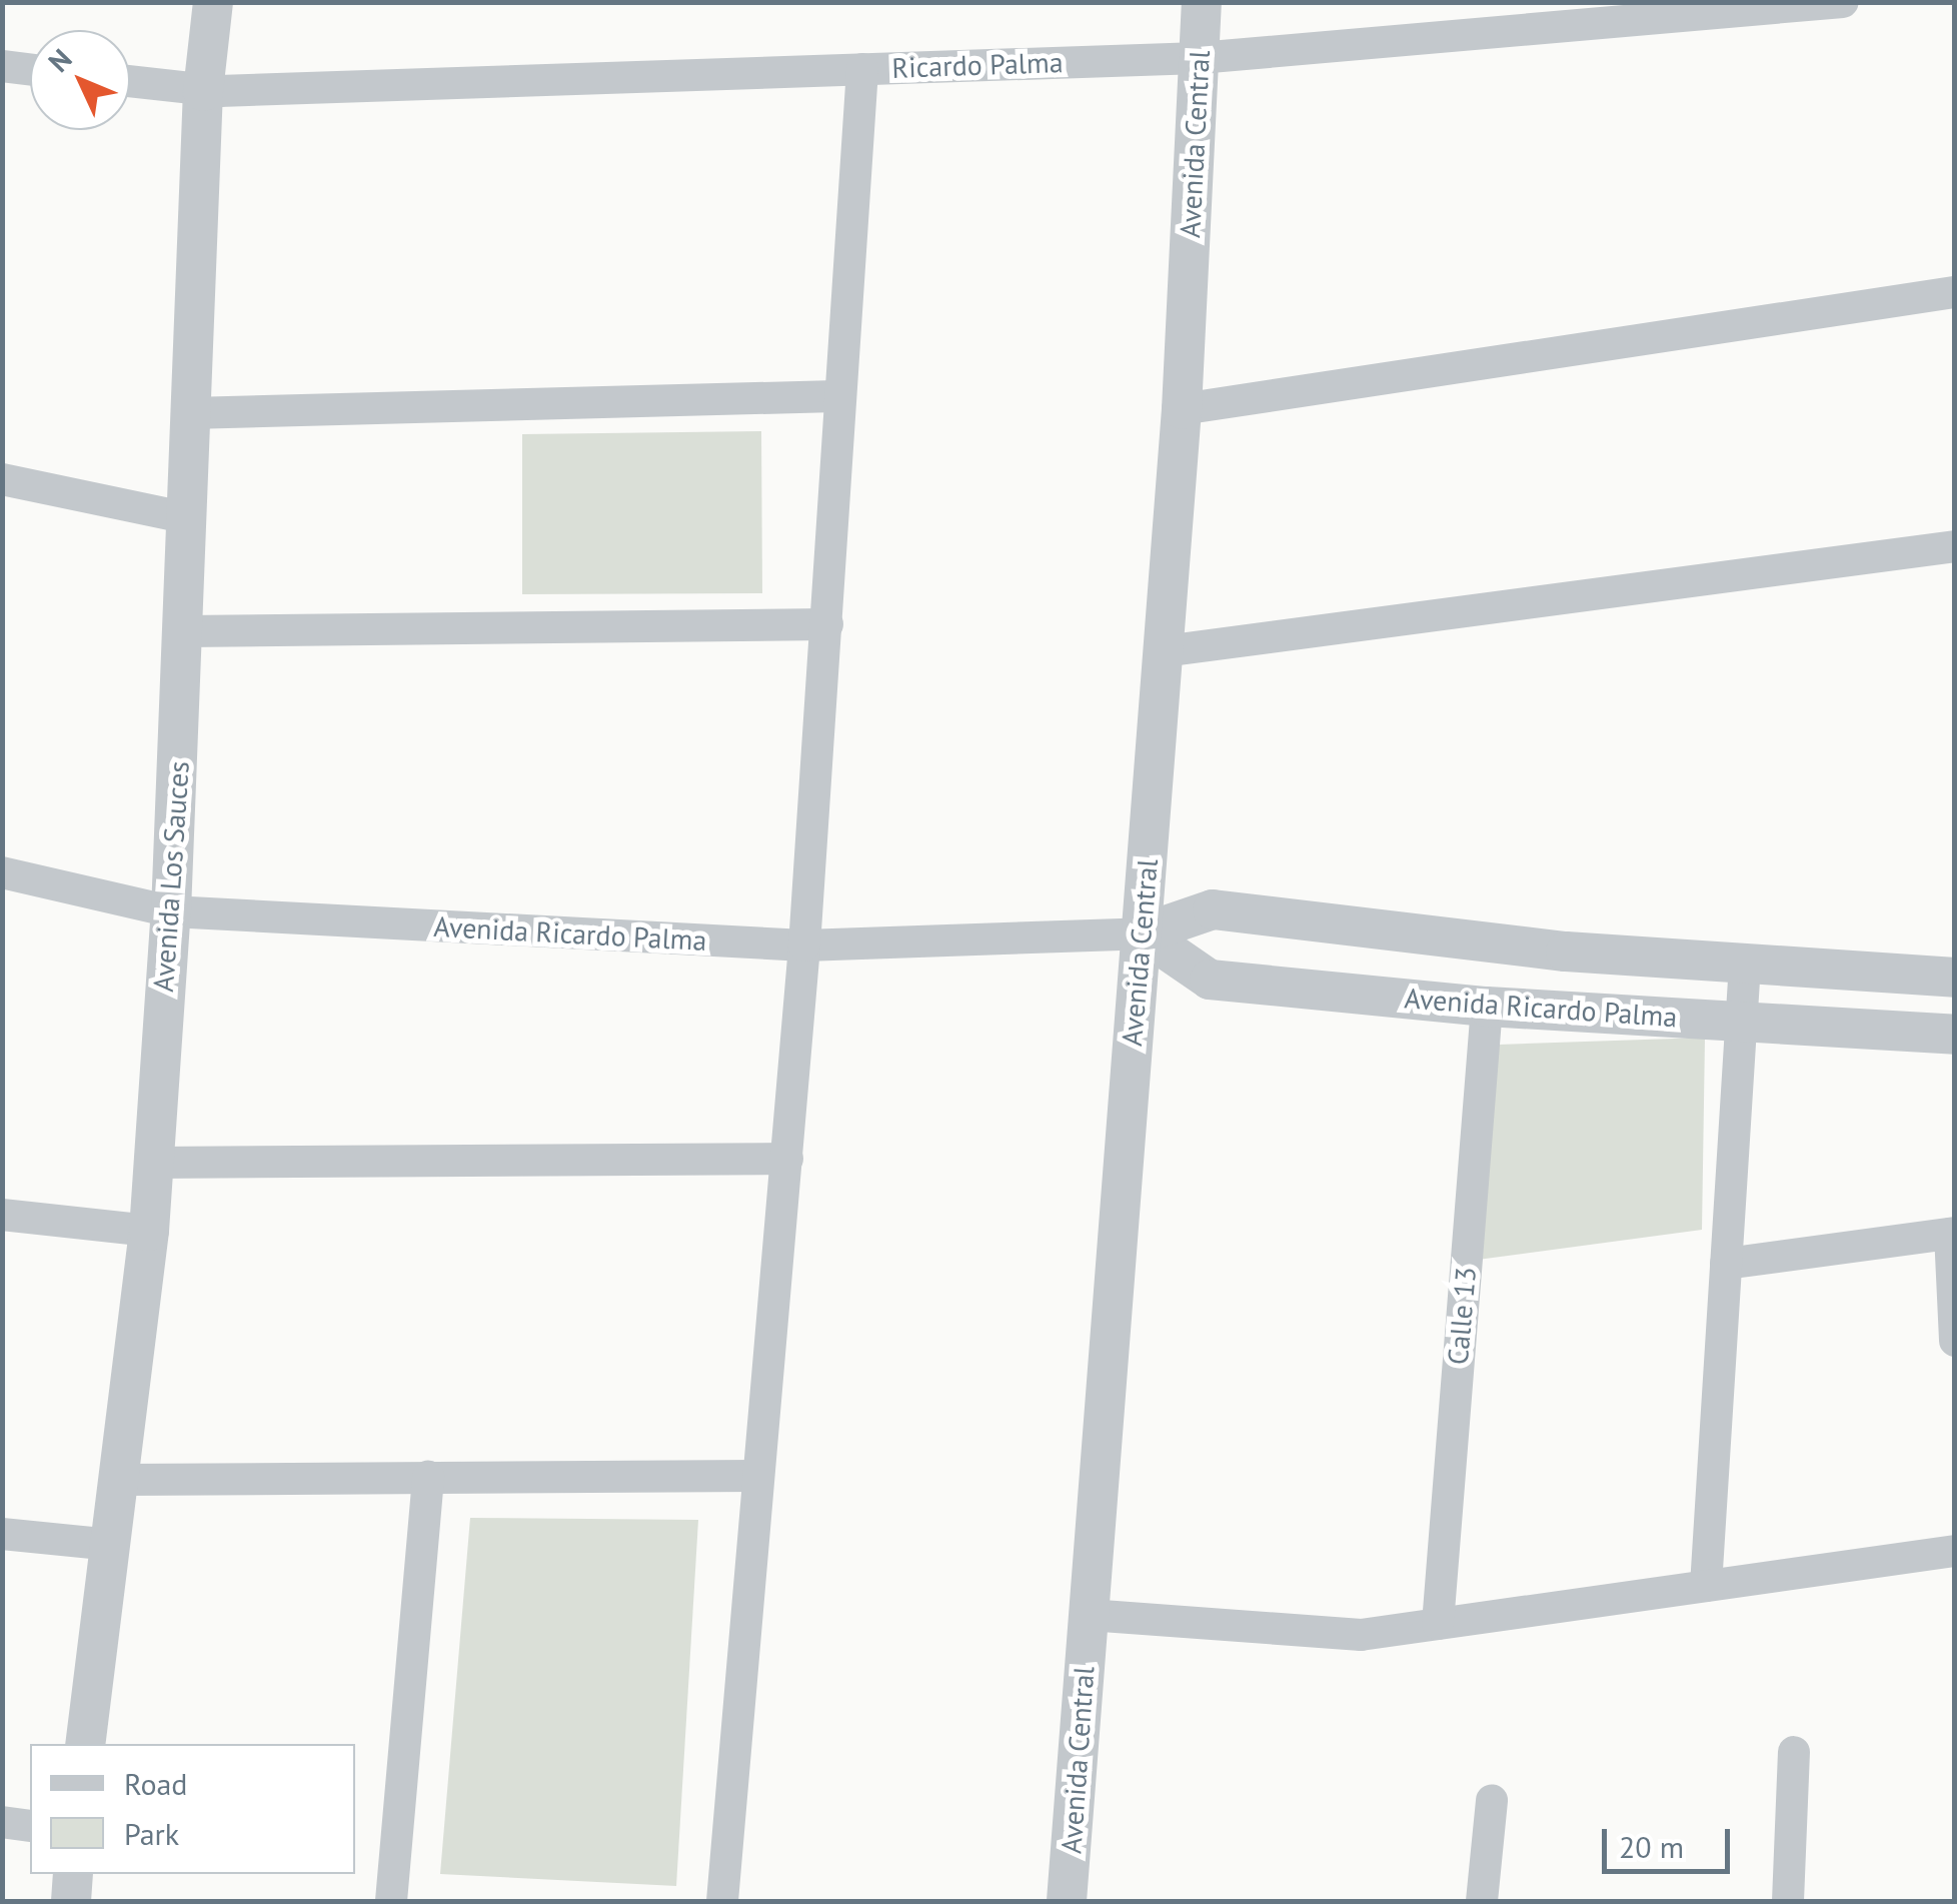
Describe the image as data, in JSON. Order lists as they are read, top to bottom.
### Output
{
  "streets": {
    "street": [
      "Ricardo Palma",
      "Avenida Central",
      "Avenida Los Sauces",
      "Avenida Ricardo Palma",
      "Calle 13"
    ]
  },
  "crossings": [
    ["Ricardo Palma", "Avenida Central"],
    ["Ricardo Palma", "Avenida Los Sauces"],
    ["Avenida Central", "Avenida Ricardo Palma"],
    ["Avenida Los Sauces", "Avenida Ricardo Palma"],
    ["Avenida Ricardo Palma", "Calle 13"]
  ],
  "legend": ["Road", "Park"],
  "scale_bar": "20 m",
  "north": "top left"
}
